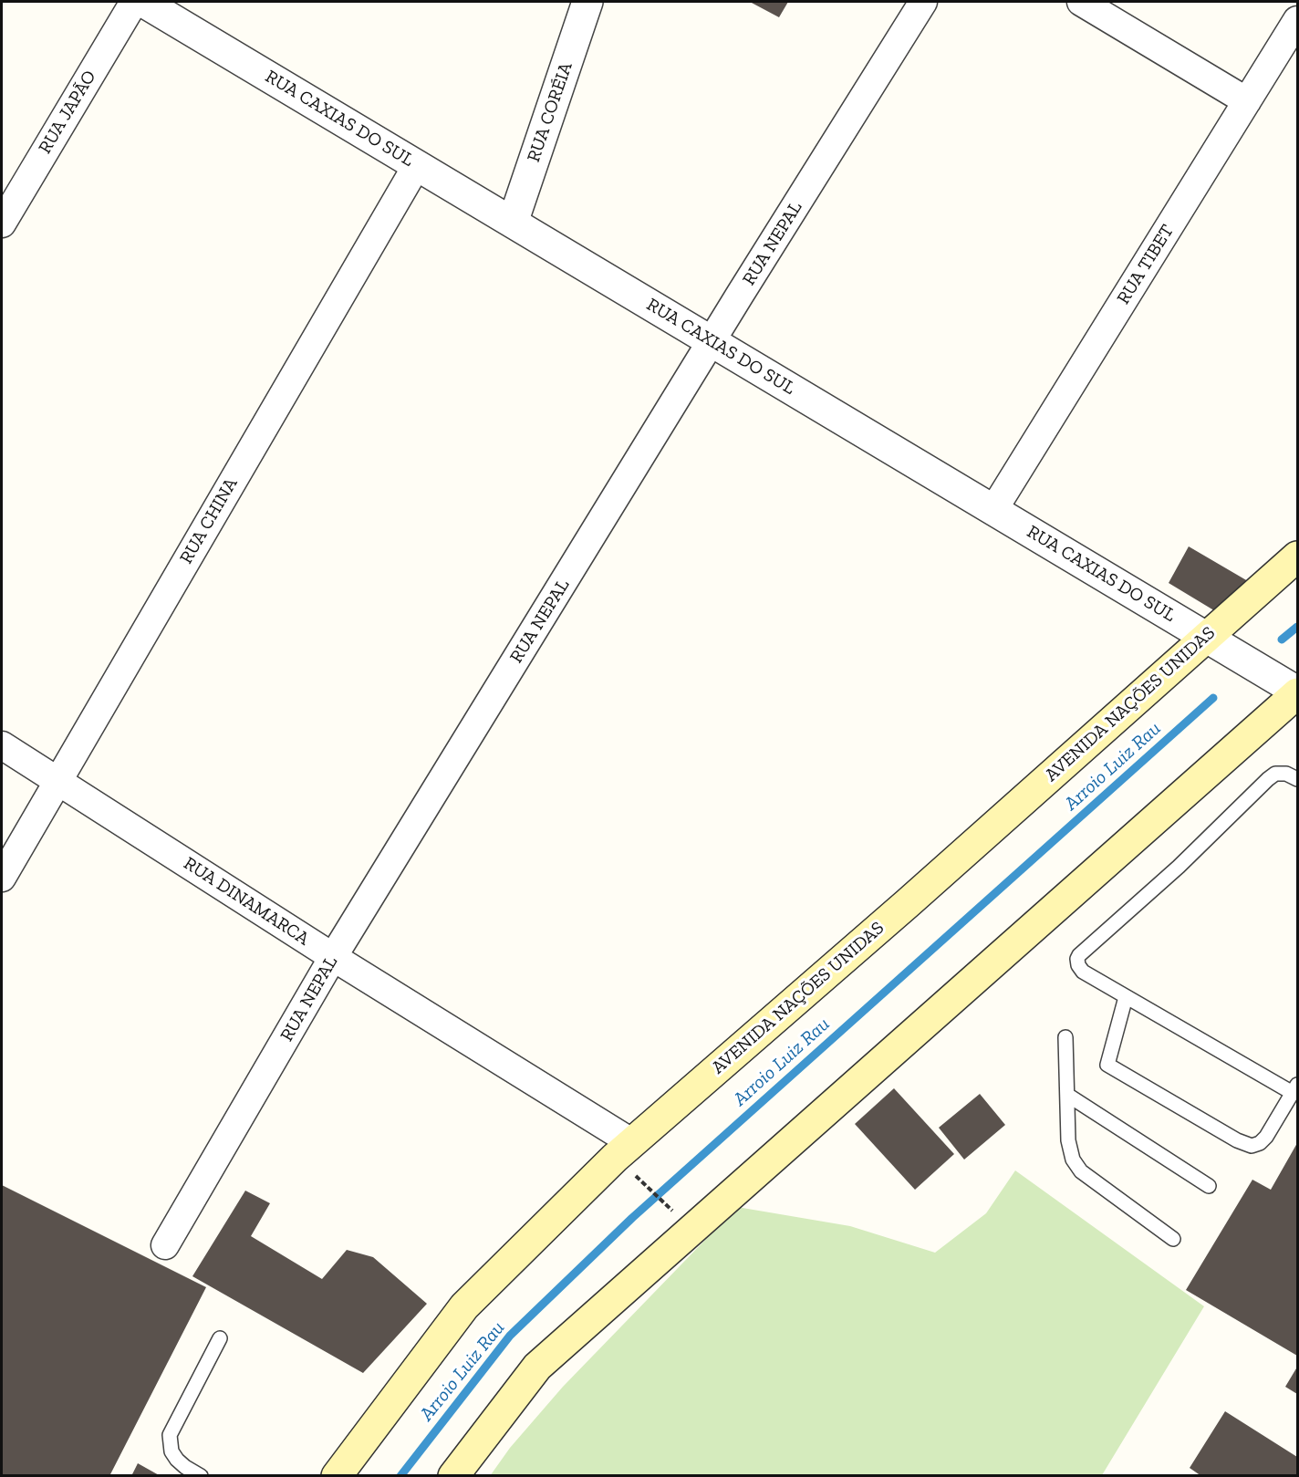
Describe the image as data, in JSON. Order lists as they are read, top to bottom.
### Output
{
  "streets": {
    "main road": ["AVENIDA NAÇÕES UNIDAS"],
    "street": [
      "RUA JAPÃO",
      "RUA CORÉIA",
      "RUA CAXIAS DO SUL",
      "RUA NEPAL",
      "RUA TIBET",
      "RUA CHINA",
      "RUA DINAMARCA"
    ]
  },
  "crossings": [
    ["RUA CORÉIA", "RUA CAXIAS DO SUL"],
    ["RUA CAXIAS DO SUL", "RUA NEPAL"],
    ["RUA CAXIAS DO SUL", "RUA TIBET"],
    ["RUA CAXIAS DO SUL", "RUA CHINA"],
    ["RUA CAXIAS DO SUL", "AVENIDA NAÇÕES UNIDAS"],
    ["RUA NEPAL", "RUA DINAMARCA"],
    ["RUA CHINA", "RUA DINAMARCA"],
    ["AVENIDA NAÇÕES UNIDAS", "RUA DINAMARCA"]
  ],
  "water": ["Arroio Luiz Rau"]
}
